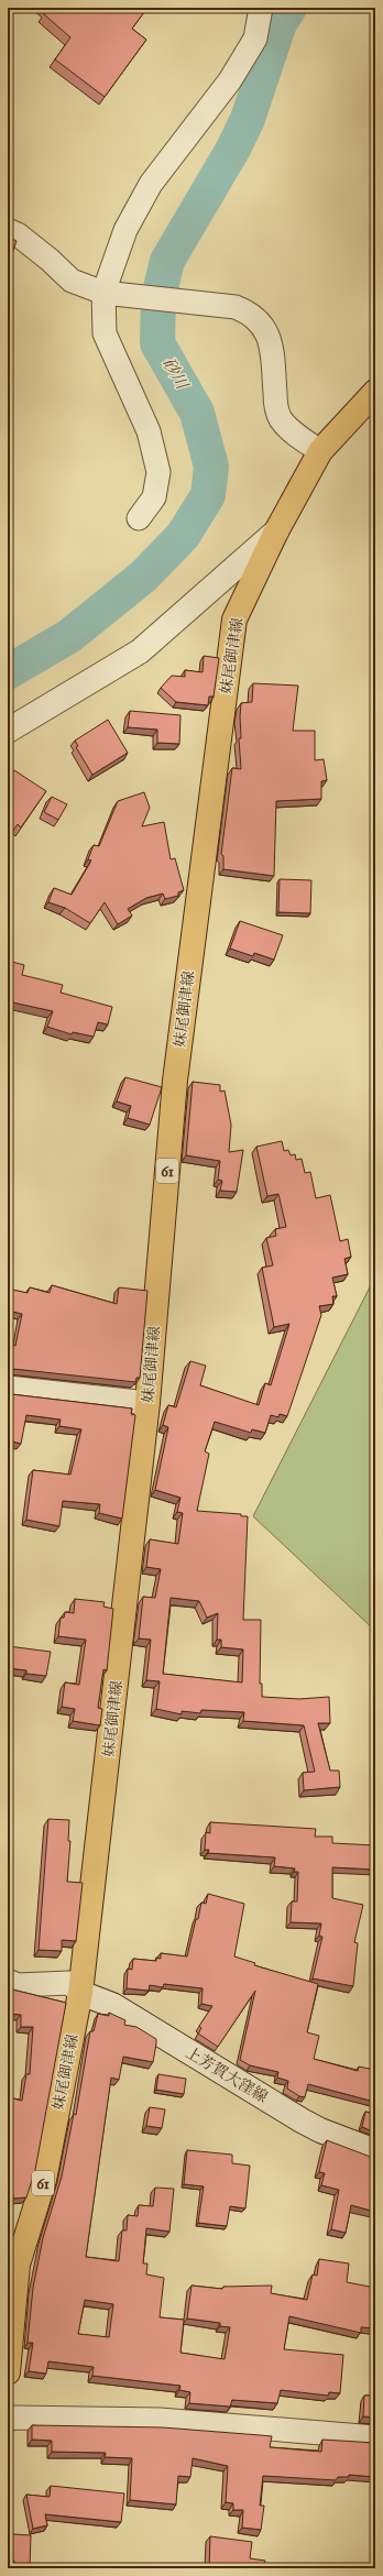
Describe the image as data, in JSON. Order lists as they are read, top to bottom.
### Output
{
  "streets": {
    "main road": ["妹尾御津線", "61"],
    "street": ["上芳賀大窪線"]
  },
  "crossings": [
    ["妹尾御津線", "上芳賀大窪線"]
  ],
  "water": ["砂川"]
}
